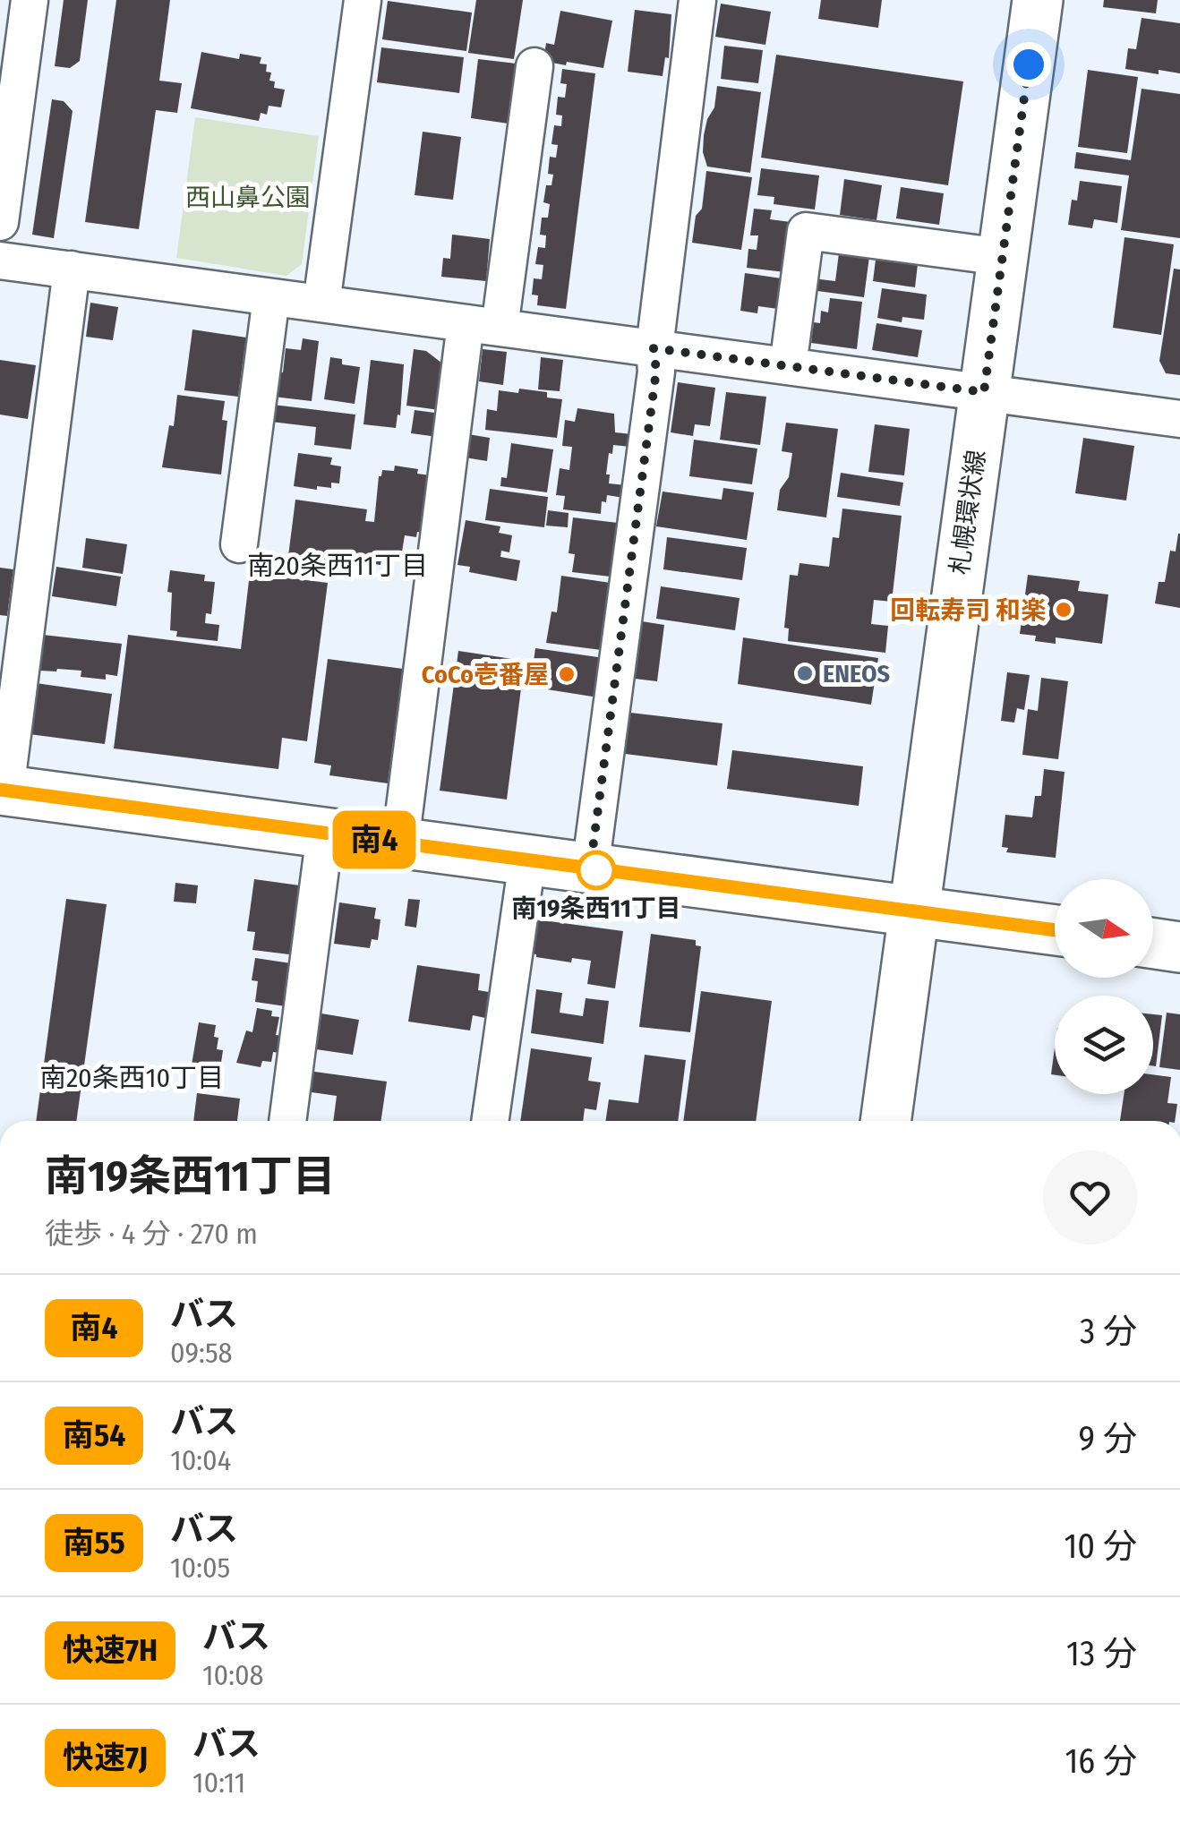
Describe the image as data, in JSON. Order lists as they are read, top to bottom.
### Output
{
  "streets": {
    "main road": ["札幌環状線"]
  },
  "districts": ["南20条西11丁目", "南20条西10丁目"],
  "parks": ["西山鼻公園"],
  "places": [
    "回転寿司 和楽",
    "ENEOS",
    "CoCo壱番屋",
    "南19条西11丁目"
  ],
  "lines": ["bus line 南4"],
  "north": "right",
  "page": {
    "on_map": "南4",
    "heading": ["南19条西11丁目", "徒歩 · 4 分 · 270 m"],
    "list": [
      {
        "mark": "南4",
        "name": "バス",
        "note": "09:58",
        "value": "3 分"
      },
      {
        "mark": "南54",
        "name": "バス",
        "note": "10:04",
        "value": "9 分"
      },
      {
        "mark": "南55",
        "name": "バス",
        "note": "10:05",
        "value": "10 分"
      },
      {
        "mark": "快速7H",
        "name": "バス",
        "note": "10:08",
        "value": "13 分"
      },
      {
        "mark": "快速7J",
        "name": "バス",
        "note": "10:11",
        "value": "16 分"
      }
    ]
  }
}
